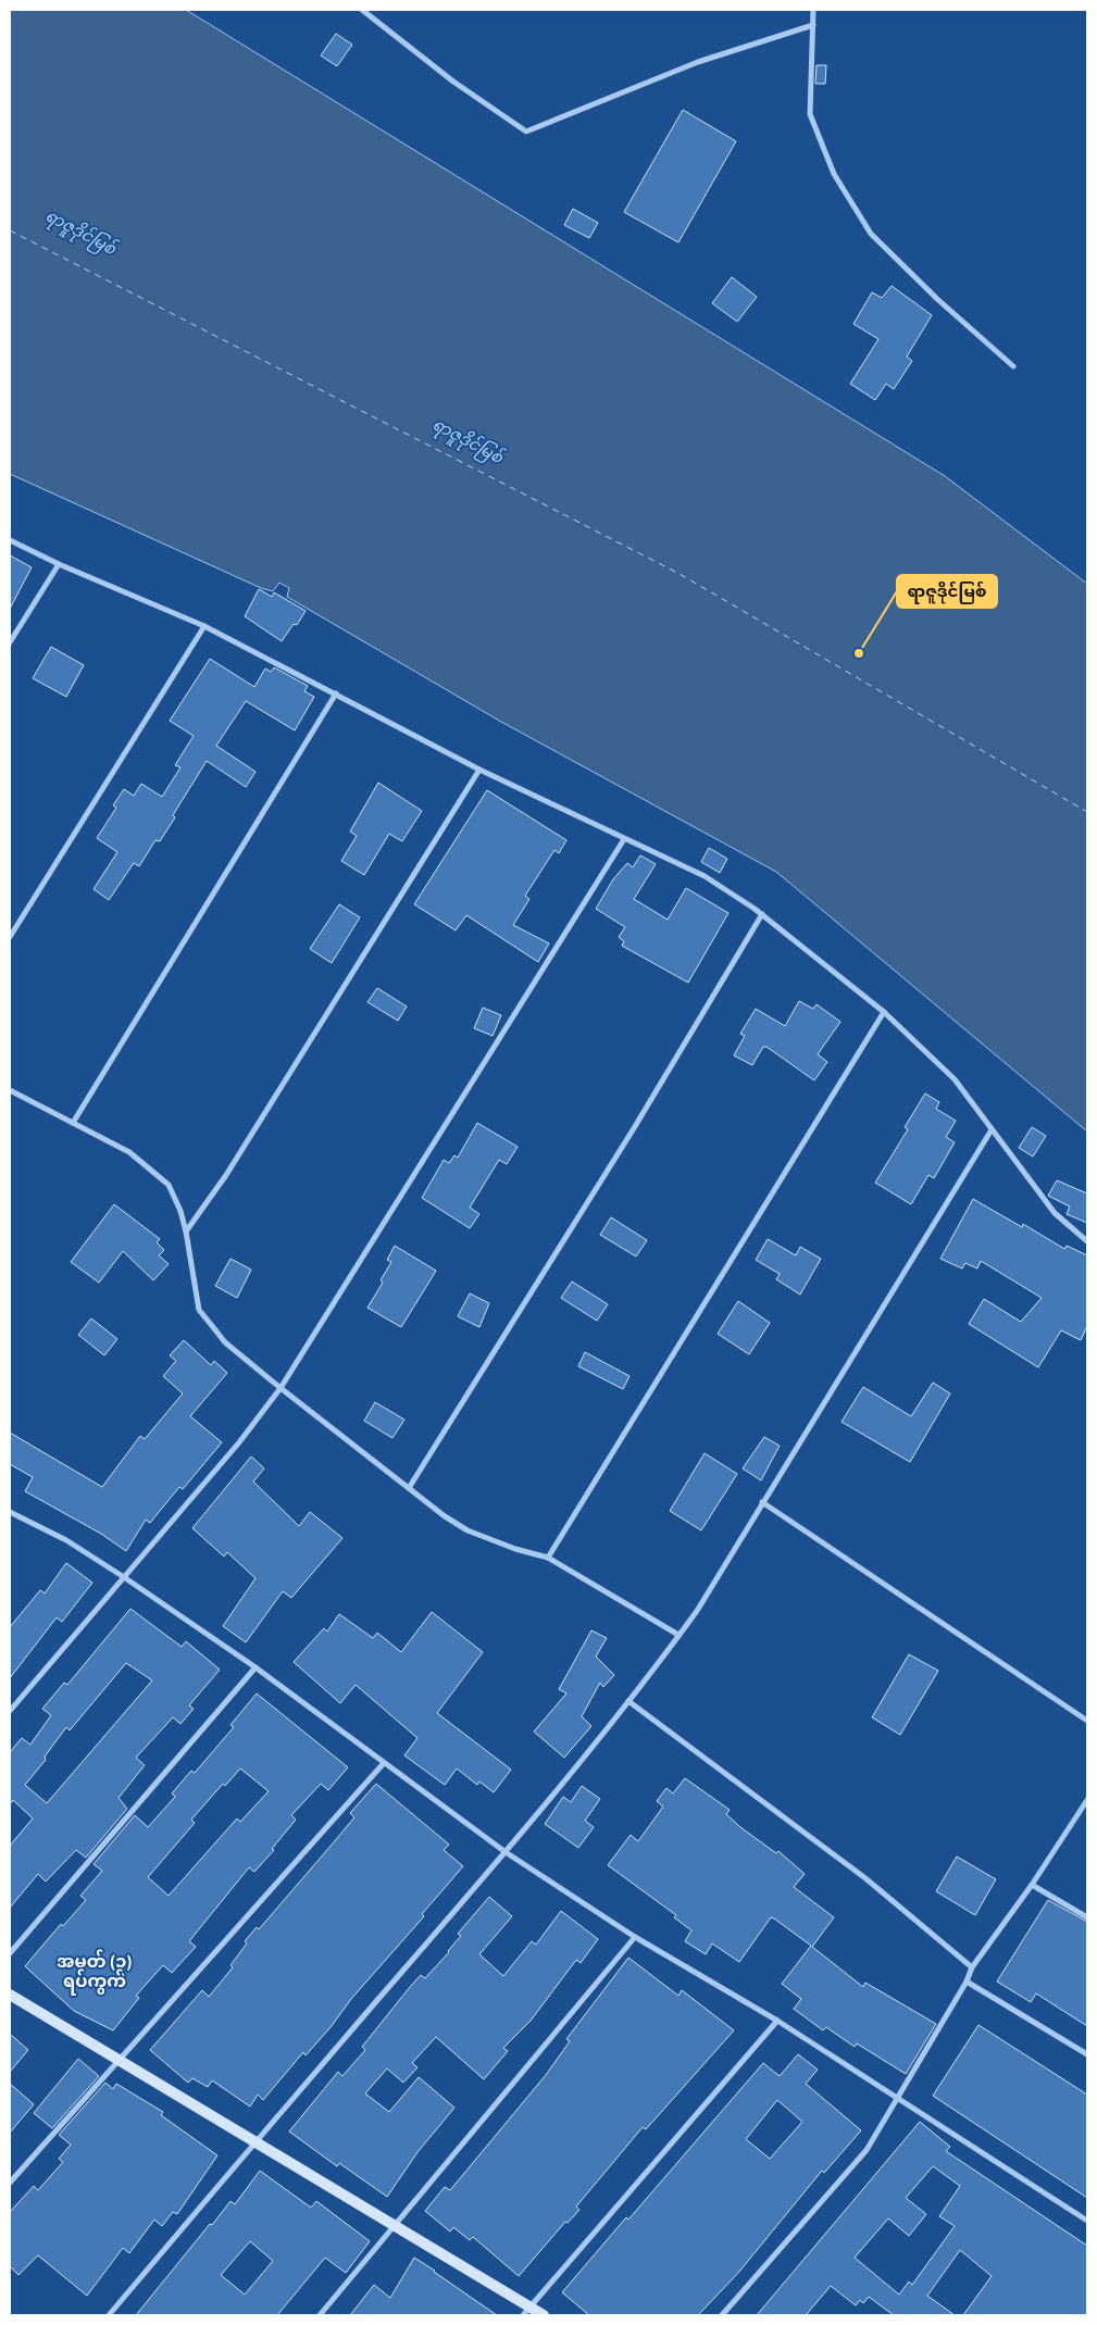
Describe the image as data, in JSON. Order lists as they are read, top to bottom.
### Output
{
  "districts": ["အမှတ် (၃) ရပ်ကွက်"],
  "water": ["ရာဇူဒိုင်မြစ်"],
  "places": ["ရာဇူဒိုင်မြစ်"]
}
